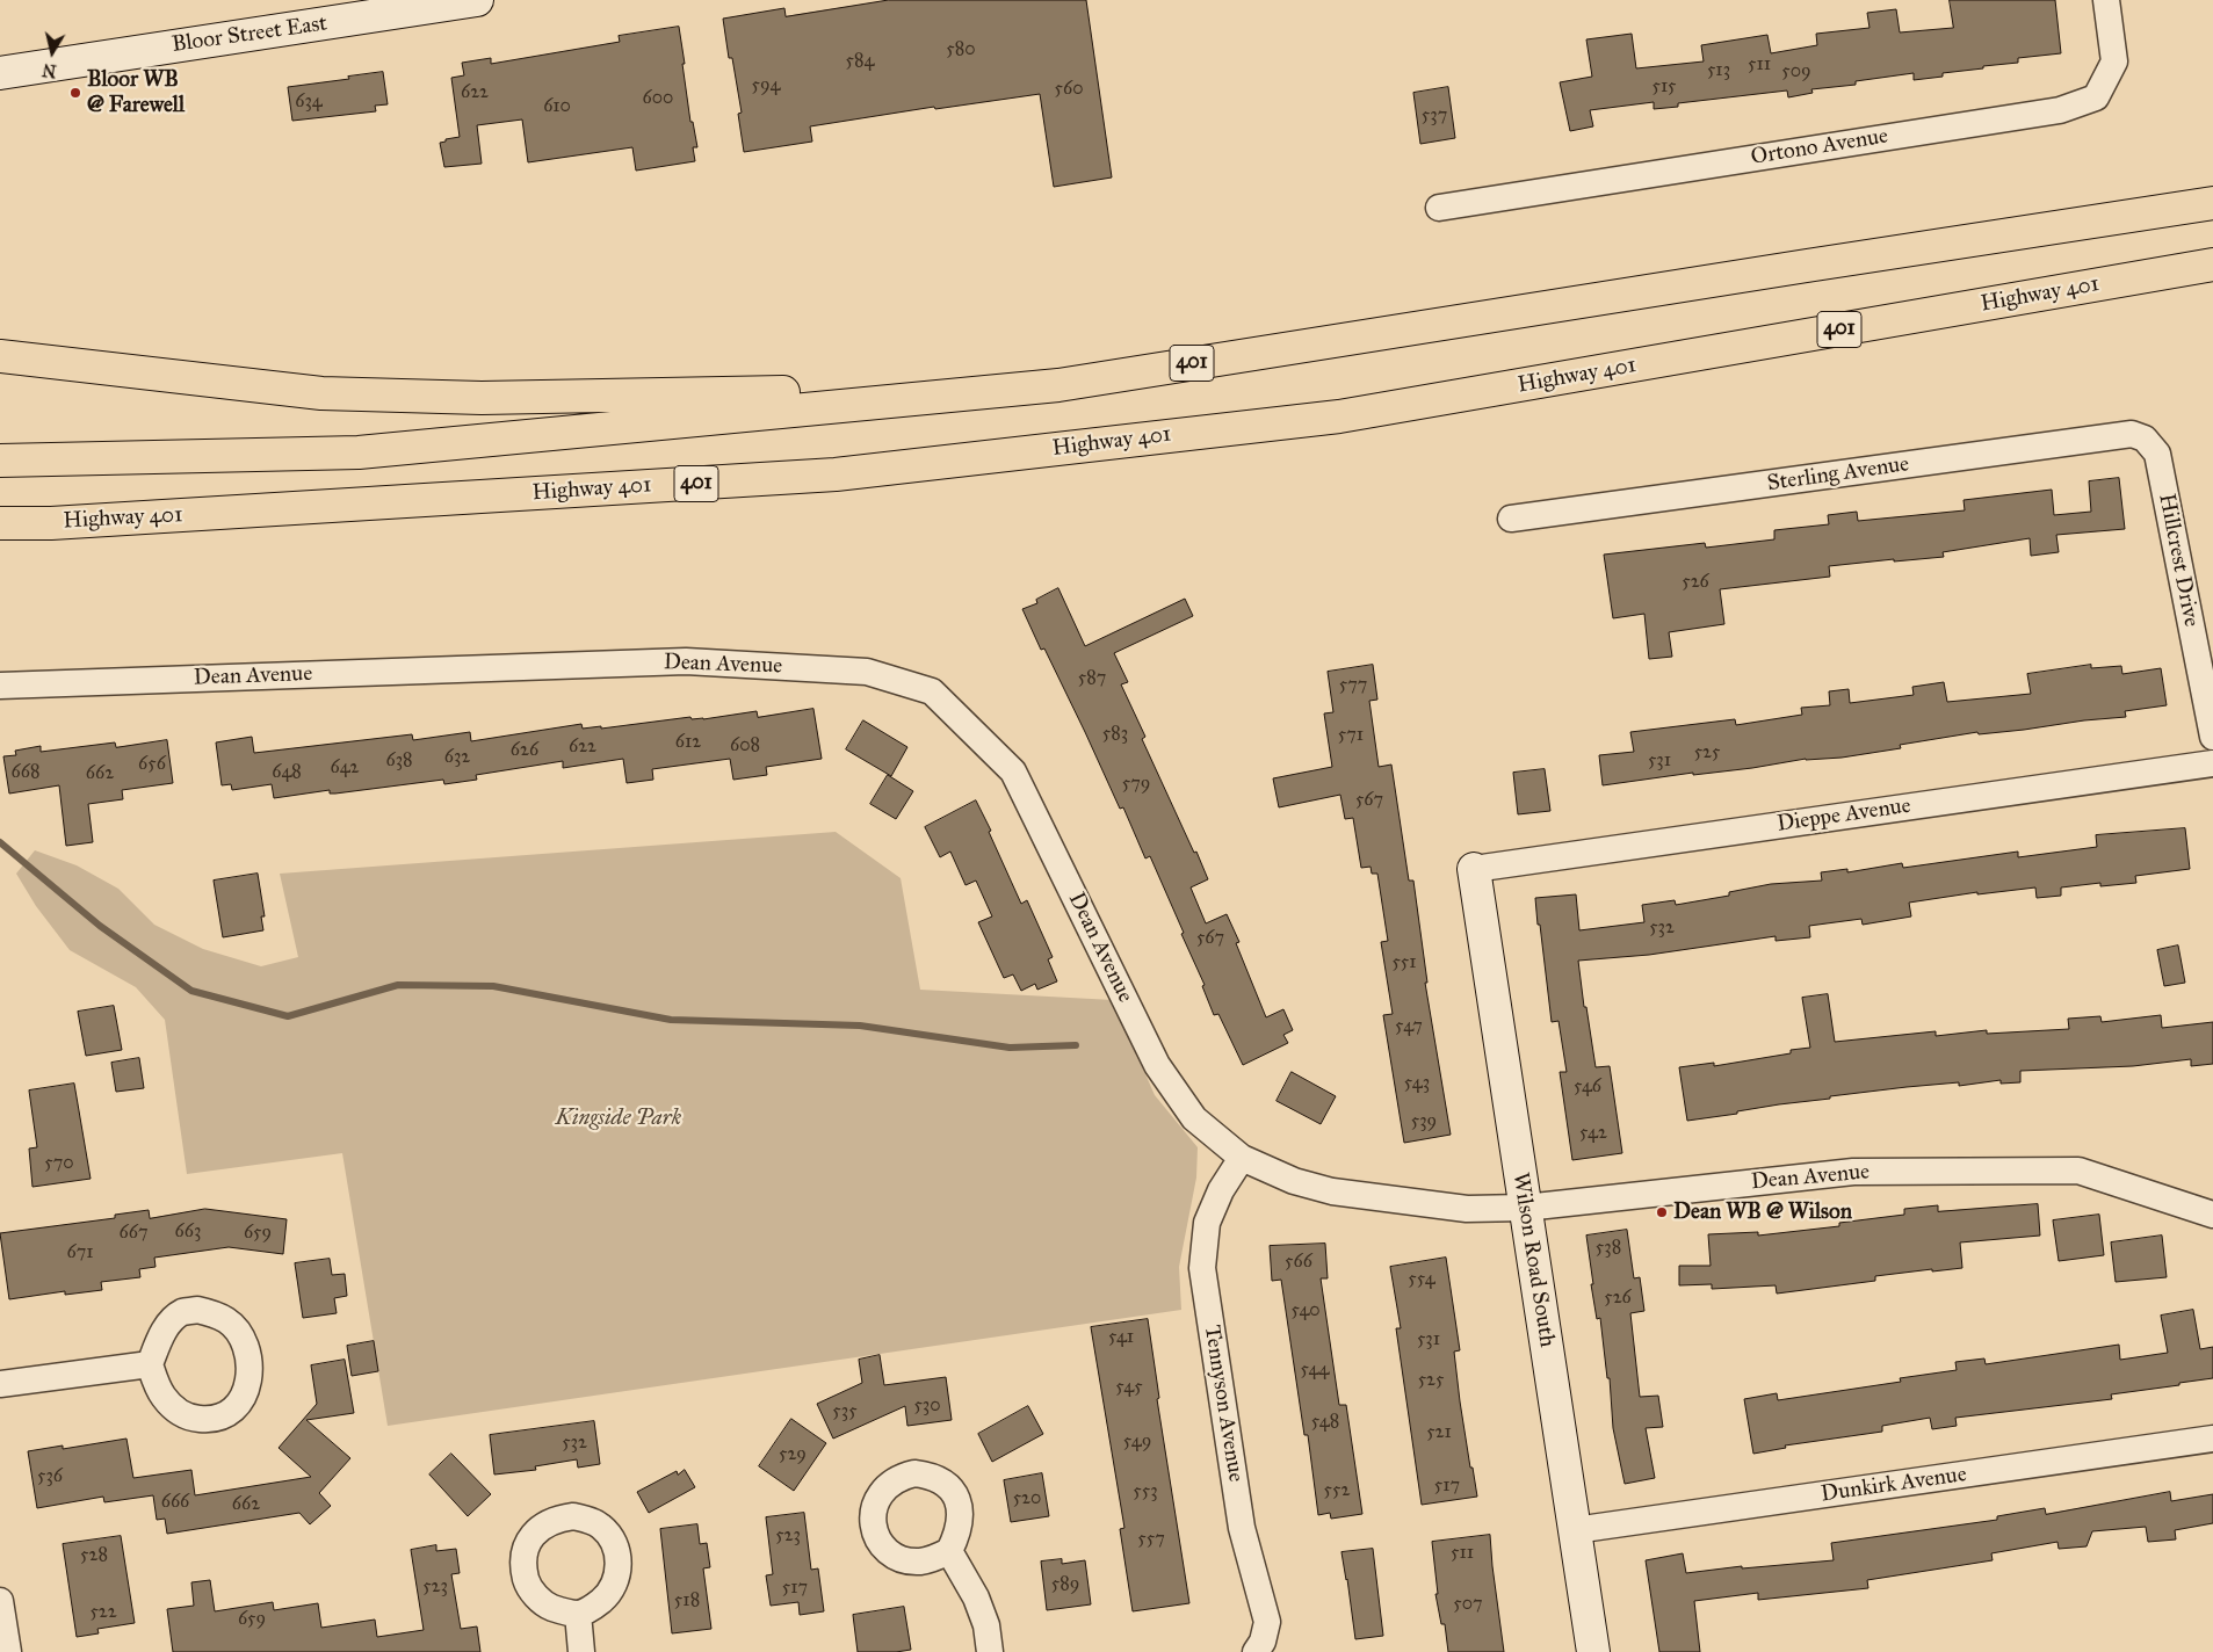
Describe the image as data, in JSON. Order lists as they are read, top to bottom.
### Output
{
  "streets": {
    "highway": ["Highway 401", "401"],
    "main road": ["Bloor Street East", "Wilson Road South"],
    "street": [
      "Ortono Avenue",
      "Sterling Avenue",
      "Hillcrest Drive",
      "Dean Avenue",
      "Dieppe Avenue",
      "Tennyson Avenue",
      "Dunkirk Avenue"
    ]
  },
  "crossings": [
    ["Sterling Avenue", "Hillcrest Drive"],
    ["Dean Avenue", "Wilson Road South"],
    ["Dean Avenue", "Tennyson Avenue"],
    ["Dieppe Avenue", "Wilson Road South"],
    ["Wilson Road South", "Dunkirk Avenue"]
  ],
  "parks": ["Kingside Park"],
  "places": ["Bloor WB @ Farewell", "Dean WB @ Wilson"],
  "house_numbers": [
    "580",
    "584",
    "511",
    "513",
    "509",
    "594",
    "515",
    "560",
    "622",
    "600",
    "634",
    "610",
    "537",
    "526",
    "587",
    "577",
    "583",
    "571",
    "612",
    "608",
    "622",
    "626",
    "525",
    "632",
    "638",
    "531",
    "656",
    "642",
    "668",
    "648",
    "662",
    "579",
    "567",
    "532",
    "567",
    "551",
    "547",
    "543",
    "546",
    "539",
    "542",
    "570",
    "663",
    "667",
    "659",
    "538",
    "671",
    "566",
    "554",
    "526",
    "540",
    "541",
    "531",
    "544",
    "525",
    "545",
    "530",
    "535",
    "548",
    "521",
    "549",
    "532",
    "529",
    "536",
    "517",
    "552",
    "553",
    "520",
    "666",
    "662",
    "523",
    "557",
    "511",
    "528",
    "589",
    "523",
    "517",
    "518",
    "507",
    "522",
    "659"
  ],
  "north": "bottom"
}
